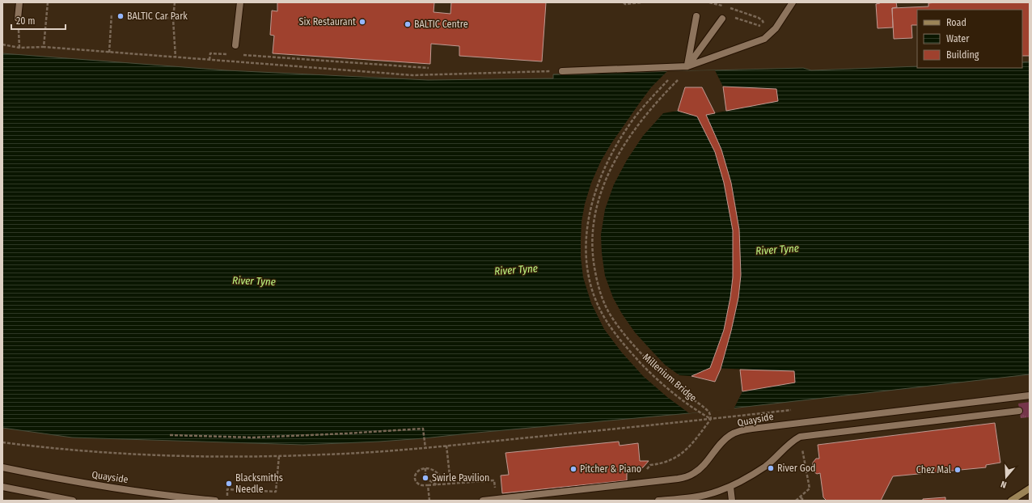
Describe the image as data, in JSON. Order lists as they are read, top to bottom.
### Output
{
  "streets": {
    "street": ["Quayside"],
    "path": ["Millenium Bridge"]
  },
  "water": ["River Tyne"],
  "places": [
    "BALTIC Car Park",
    "Six Restaurant",
    "BALTIC Centre",
    "River God",
    "Pitcher & Piano",
    "Chez Mal",
    "Swirle Pavilion",
    "Blacksmiths Needle"
  ],
  "legend": ["Road", "Water", "Building"],
  "scale_bar": "20 m",
  "north": "bottom"
}
